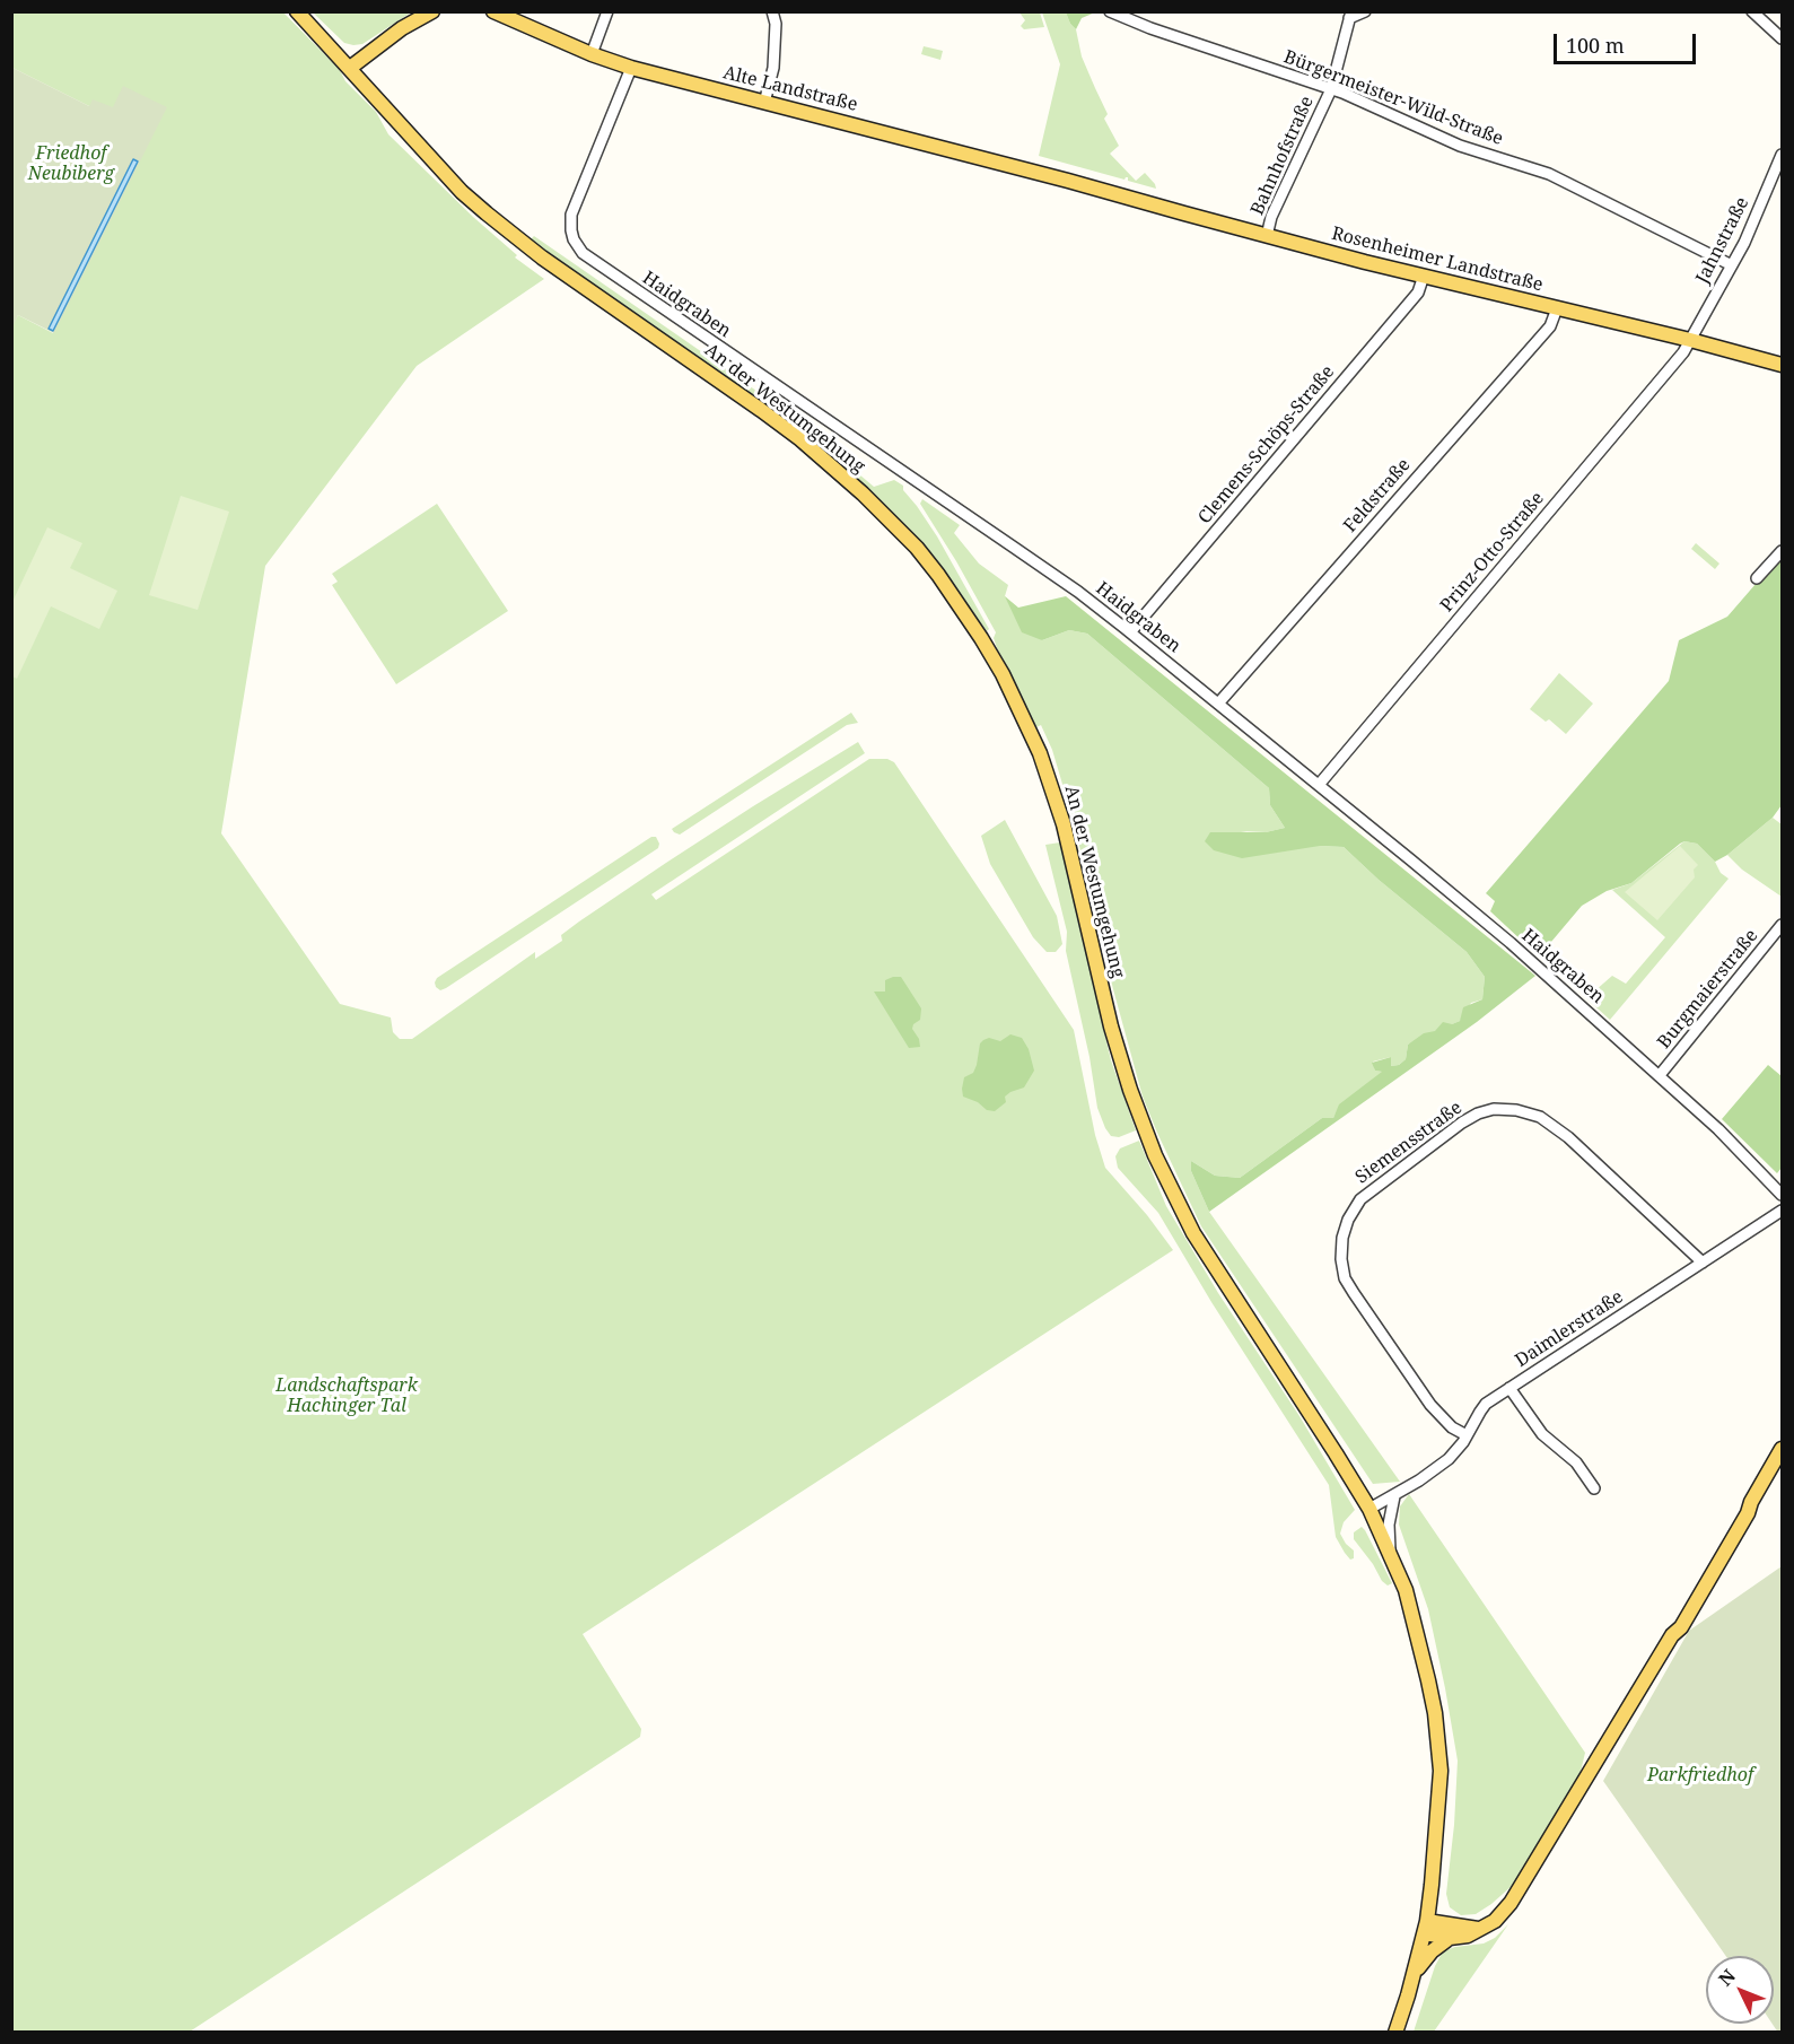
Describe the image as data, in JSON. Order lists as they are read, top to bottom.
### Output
{
  "streets": {
    "main road": ["Alte Landstraße", "Rosenheimer Landstraße", "An der Westumgehung"],
    "street": [
      "Bürgermeister-Wild-Straße",
      "Bahnhofstraße",
      "Jahnstraße",
      "Haidgraben",
      "Clemens-Schöps-Straße",
      "Feldstraße",
      "Prinz-Otto-Straße",
      "Burgmaierstraße",
      "Siemensstraße",
      "Daimlerstraße"
    ]
  },
  "crossings": [
    ["Alte Landstraße", "Rosenheimer Landstraße"],
    ["Alte Landstraße", "Haidgraben"],
    ["Bürgermeister-Wild-Straße", "Bahnhofstraße"],
    ["Bürgermeister-Wild-Straße", "Jahnstraße"],
    ["Bahnhofstraße", "Rosenheimer Landstraße"],
    ["Jahnstraße", "Rosenheimer Landstraße"],
    ["Jahnstraße", "Prinz-Otto-Straße"],
    ["Rosenheimer Landstraße", "Clemens-Schöps-Straße"],
    ["Rosenheimer Landstraße", "Feldstraße"],
    ["Rosenheimer Landstraße", "Prinz-Otto-Straße"],
    ["Haidgraben", "Clemens-Schöps-Straße"],
    ["Haidgraben", "Feldstraße"],
    ["Haidgraben", "Prinz-Otto-Straße"],
    ["Haidgraben", "Burgmaierstraße"],
    ["An der Westumgehung", "Daimlerstraße"],
    ["Siemensstraße", "Daimlerstraße"]
  ],
  "parks": ["Friedhof Neubiberg", "Landschaftspark Hachinger Tal", "Parkfriedhof"],
  "scale_bar": "100 m",
  "north": "top left"
}
